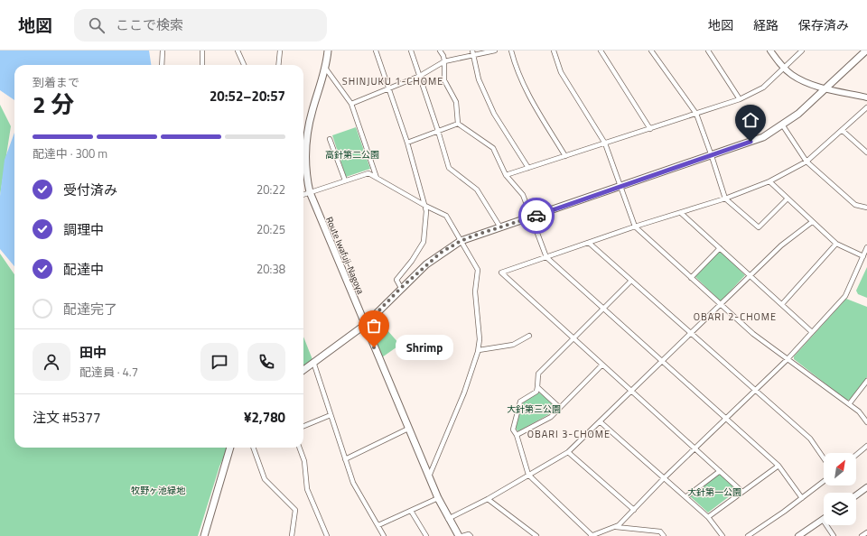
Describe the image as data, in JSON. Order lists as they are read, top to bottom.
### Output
{
  "streets": {
    "main road": ["Route Iwafuji-Nagoya"]
  },
  "districts": ["SHINJUKU 1-CHOME", "OBARI 2-CHOME", "OBARI 3-CHOME"],
  "parks": [
    "高針第二公園",
    "大針第三公園",
    "牧野ヶ池緑地",
    "大針第一公園"
  ],
  "places": ["Shrimp"],
  "north": "top right",
  "page": {
    "header": "地図",
    "search": "ここで検索",
    "nav": ["地図", "経路", "保存済み"],
    "heading": ["2 分", "到着まで", "20:52–20:57"],
    "panel": [
      "田中",
      "配達員 · 4.7",
      "注文 #5377",
      "¥2,780"
    ],
    "bar": "配達中 · 300 m",
    "list": [
      ["受付済み", "20:22"],
      ["調理中", "20:25"],
      ["配達中", "20:38"],
      "配達完了"
    ],
    "bubble": "Shrimp"
  }
}
